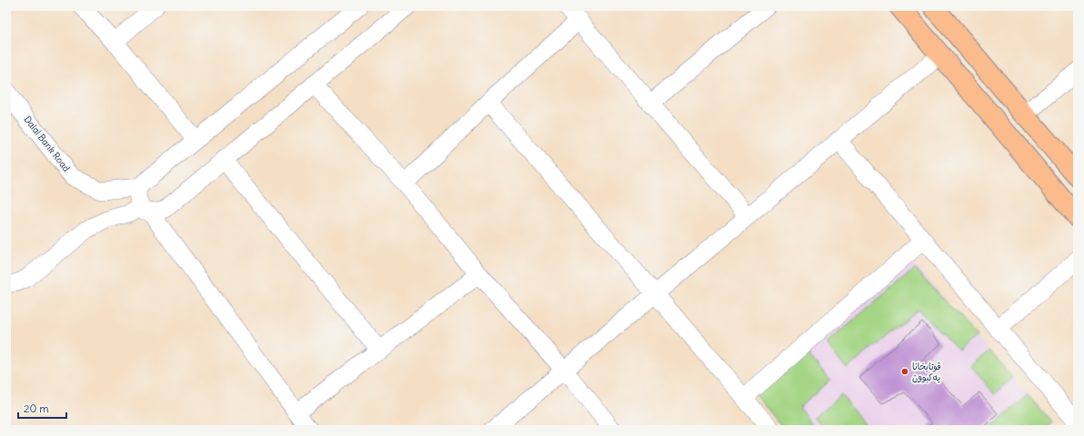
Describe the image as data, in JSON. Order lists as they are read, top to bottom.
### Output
{
  "streets": {
    "street": ["Dalal Bank Road"]
  },
  "places": ["قوتابخانا یەکبوون"],
  "scale_bar": "20 m"
}
